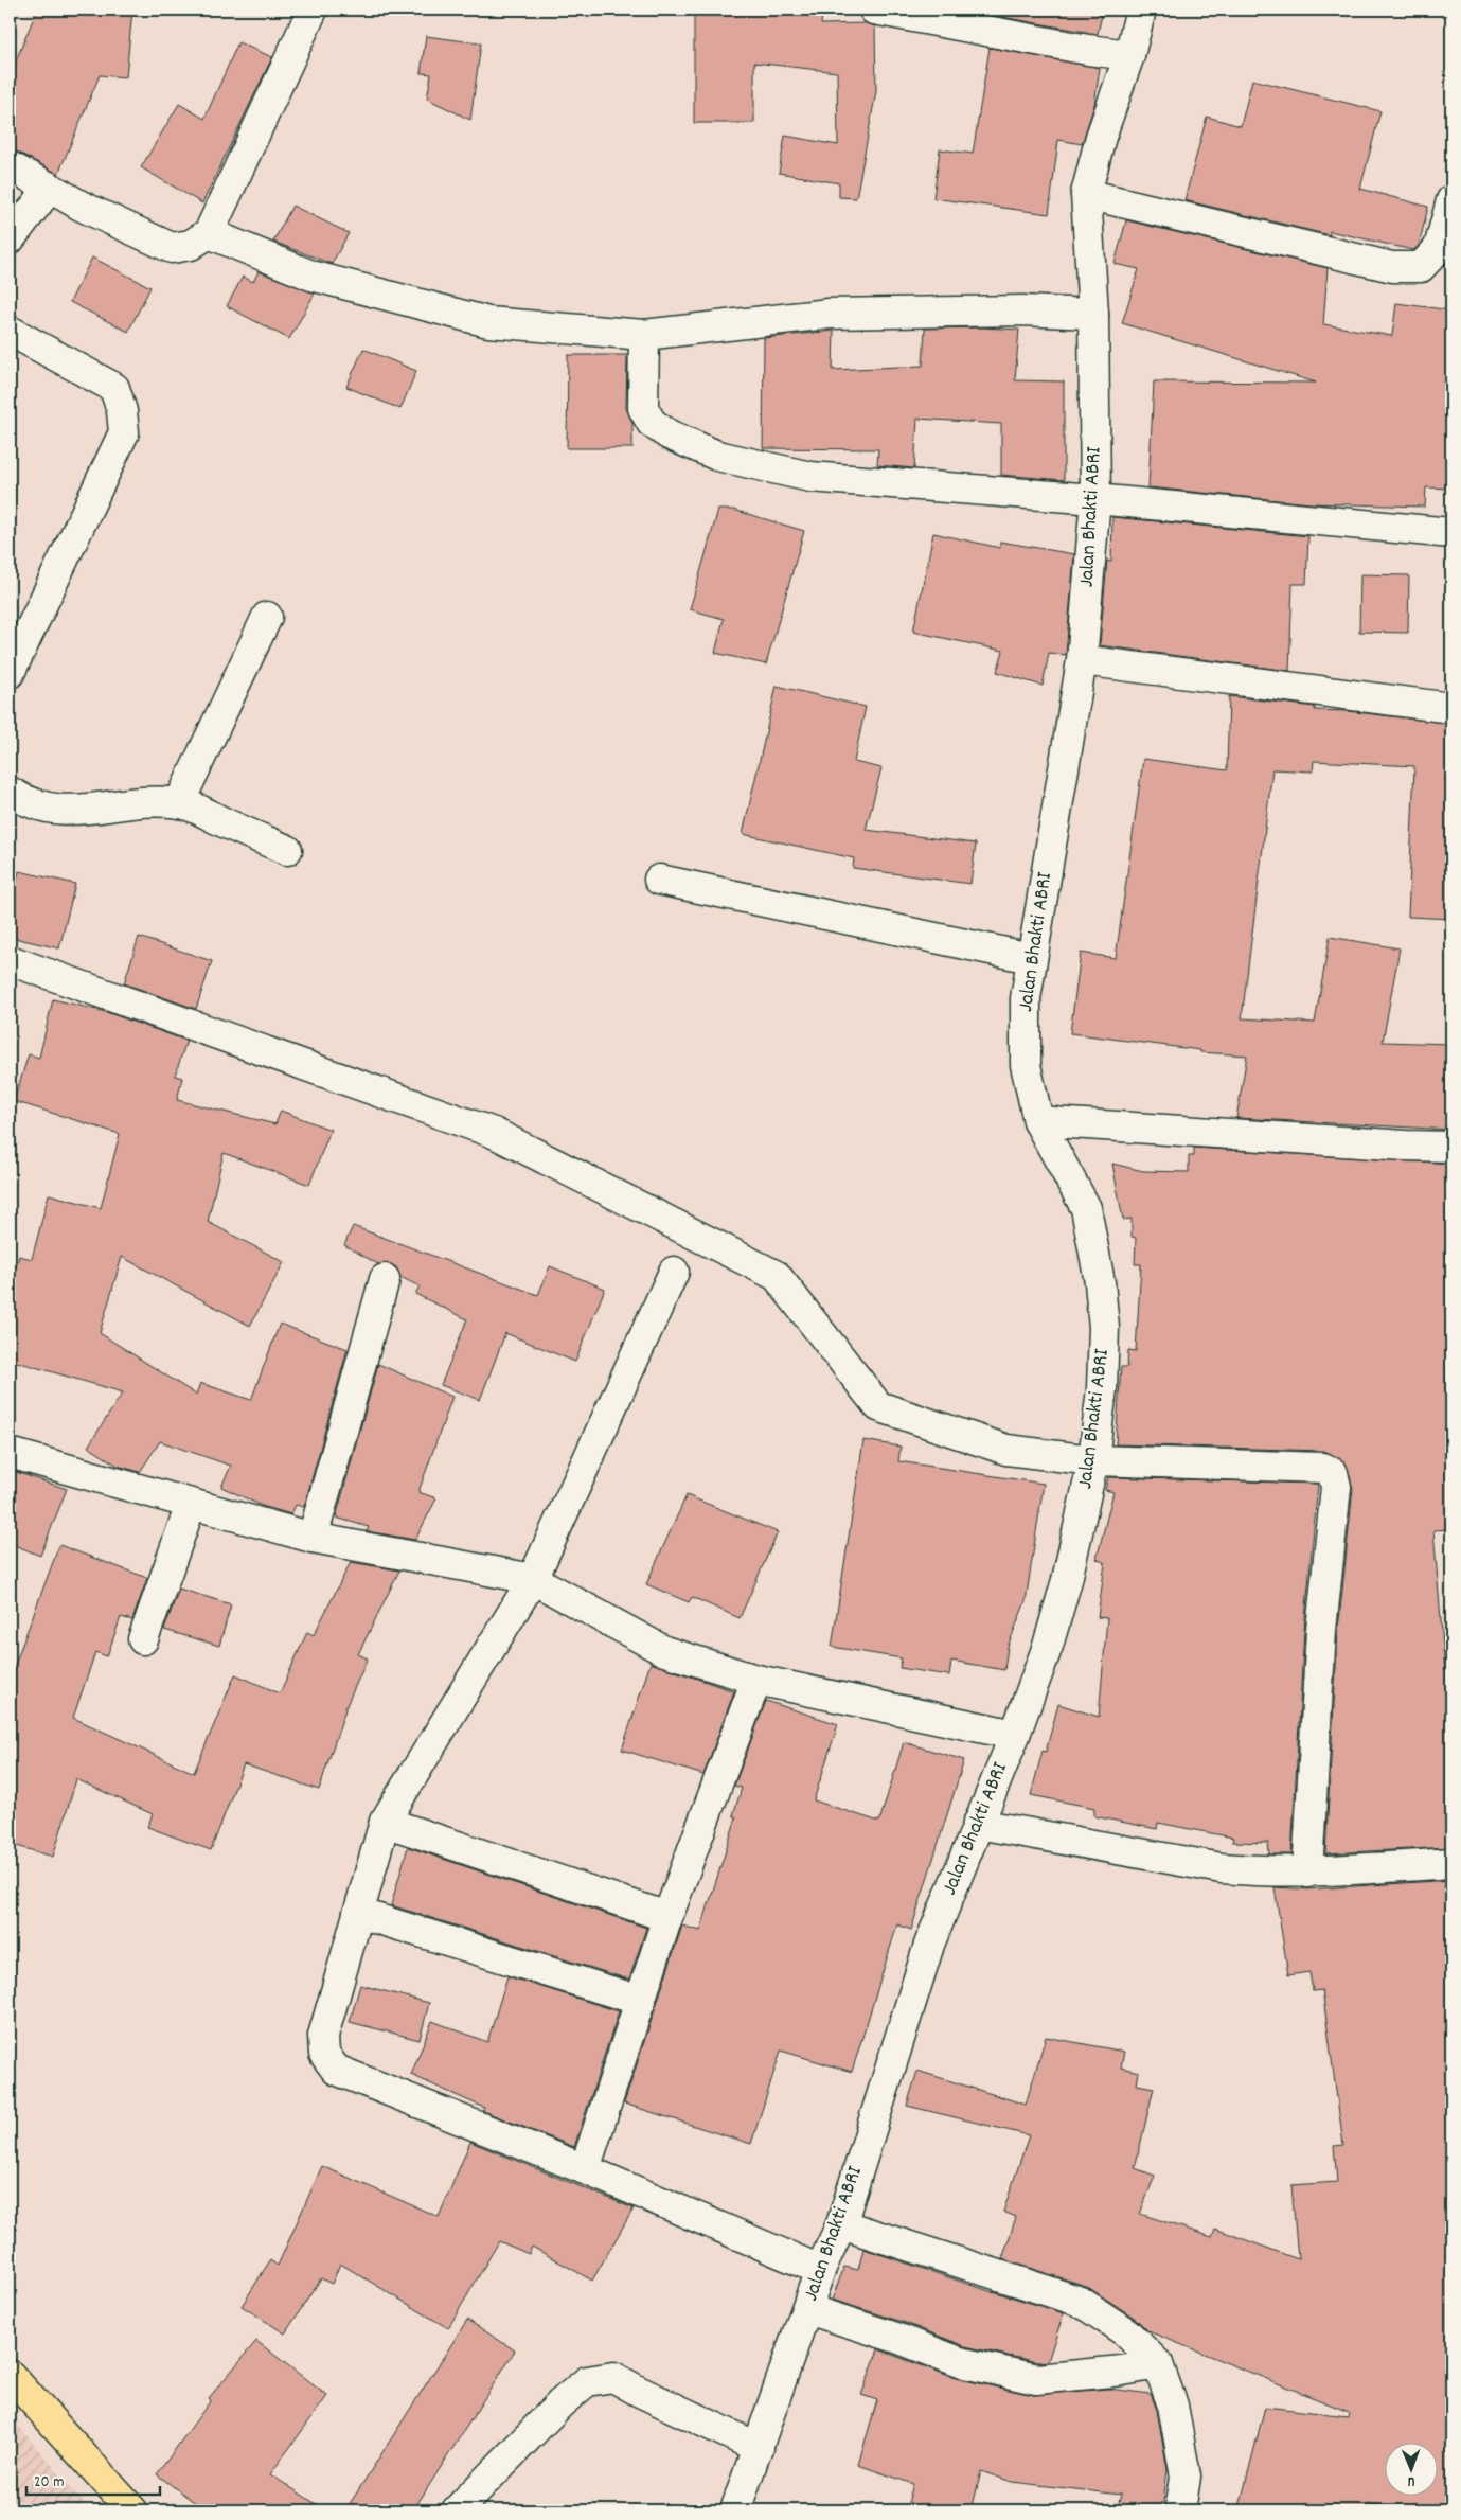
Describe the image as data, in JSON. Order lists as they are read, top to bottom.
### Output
{
  "streets": {
    "street": ["Jalan Bhakti ABRI"]
  },
  "scale_bar": "20 m",
  "north": "bottom"
}
